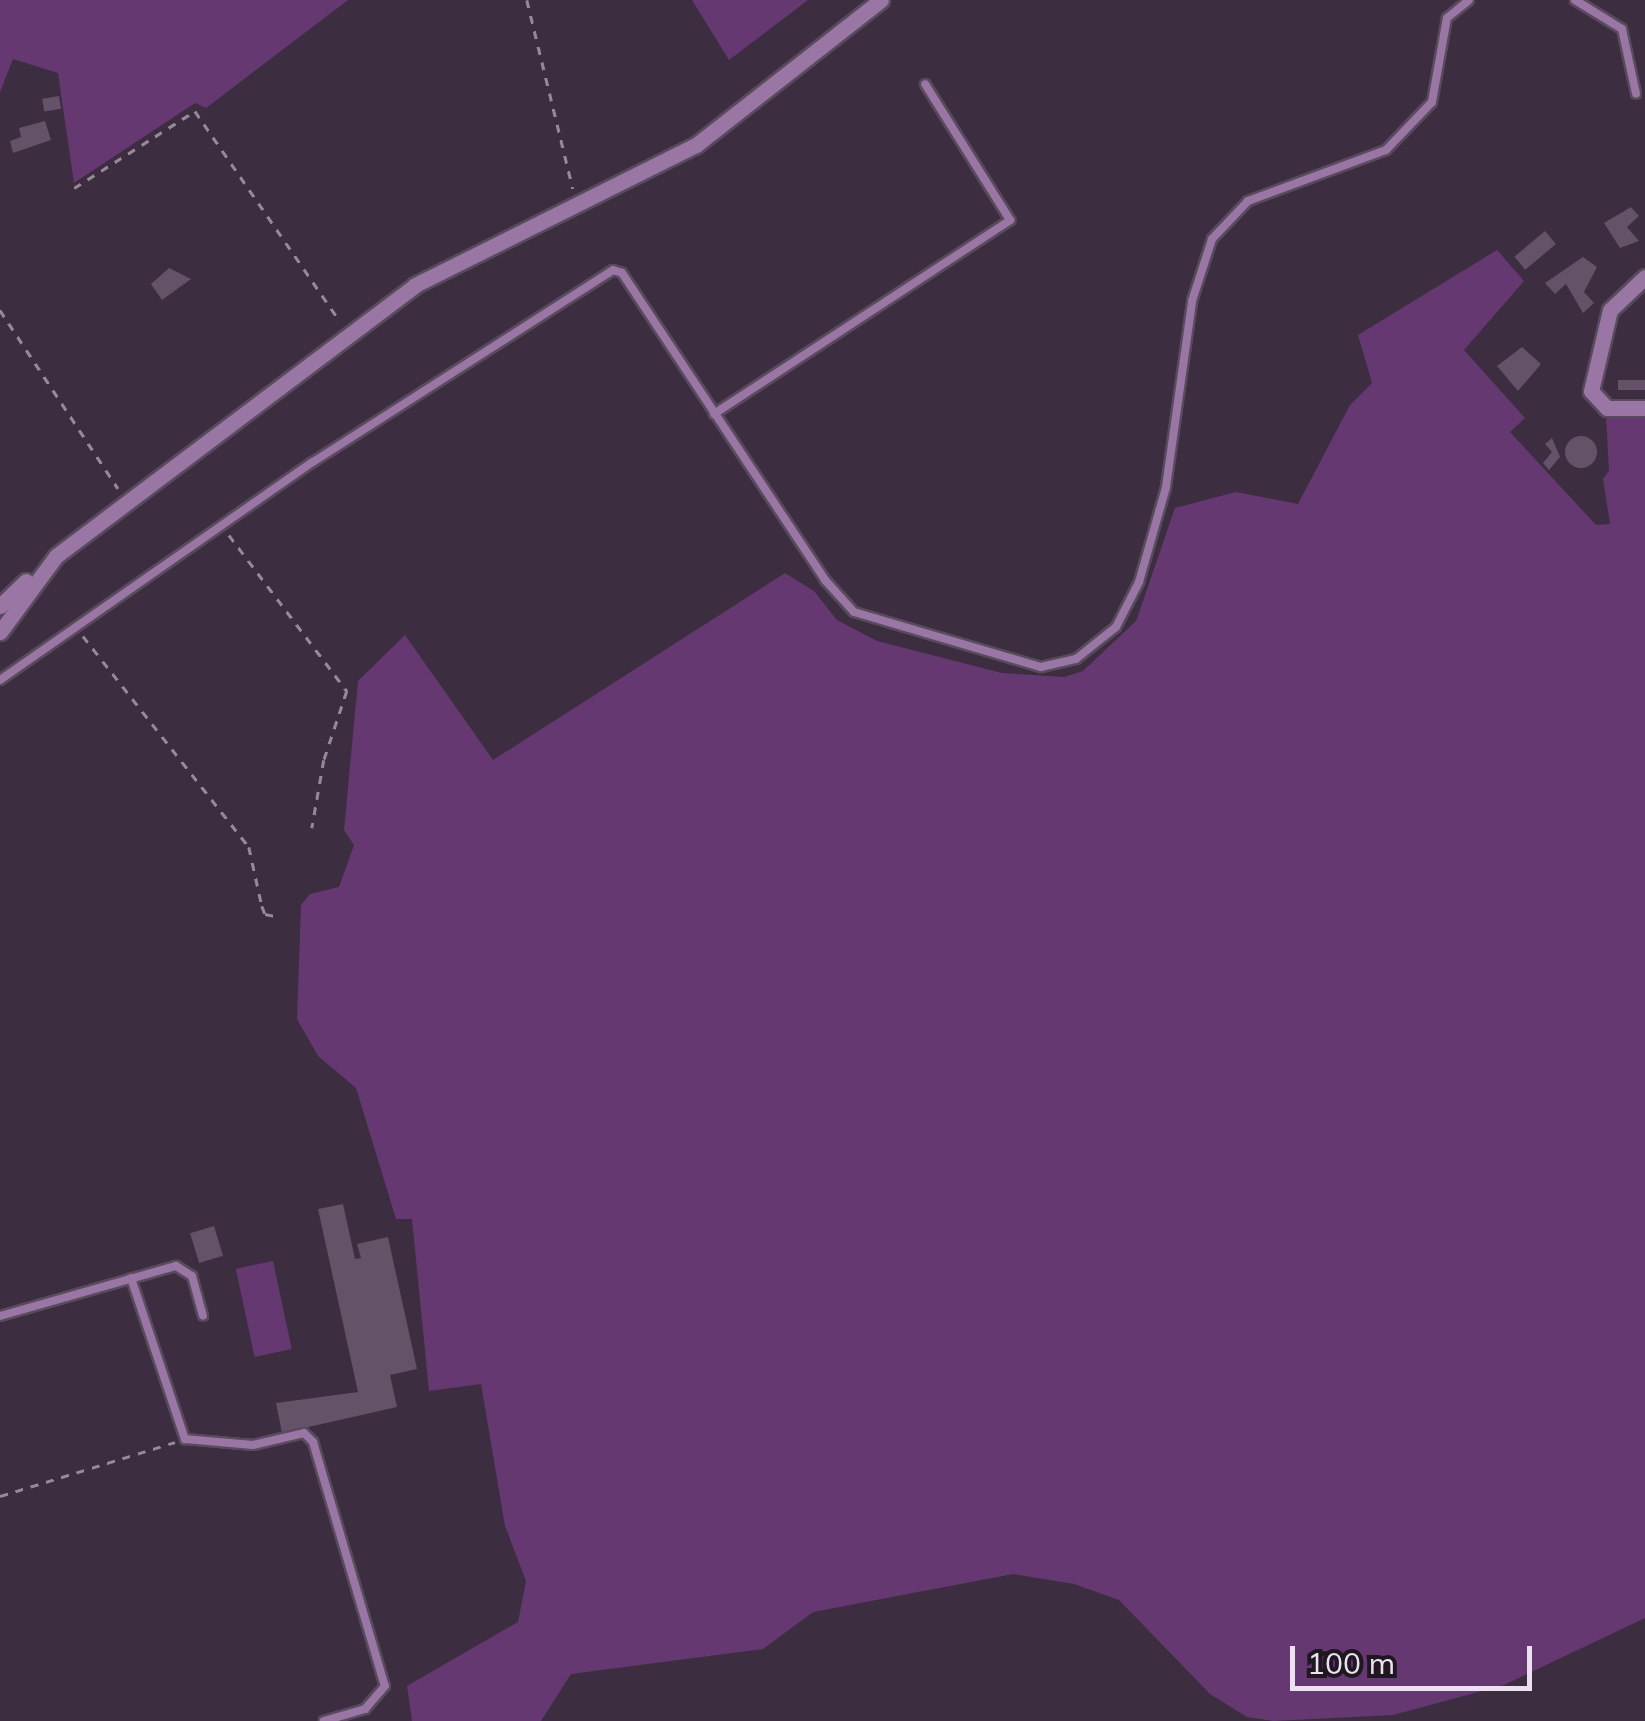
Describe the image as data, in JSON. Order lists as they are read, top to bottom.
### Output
{
  "scale_bar": "100 m"
}
